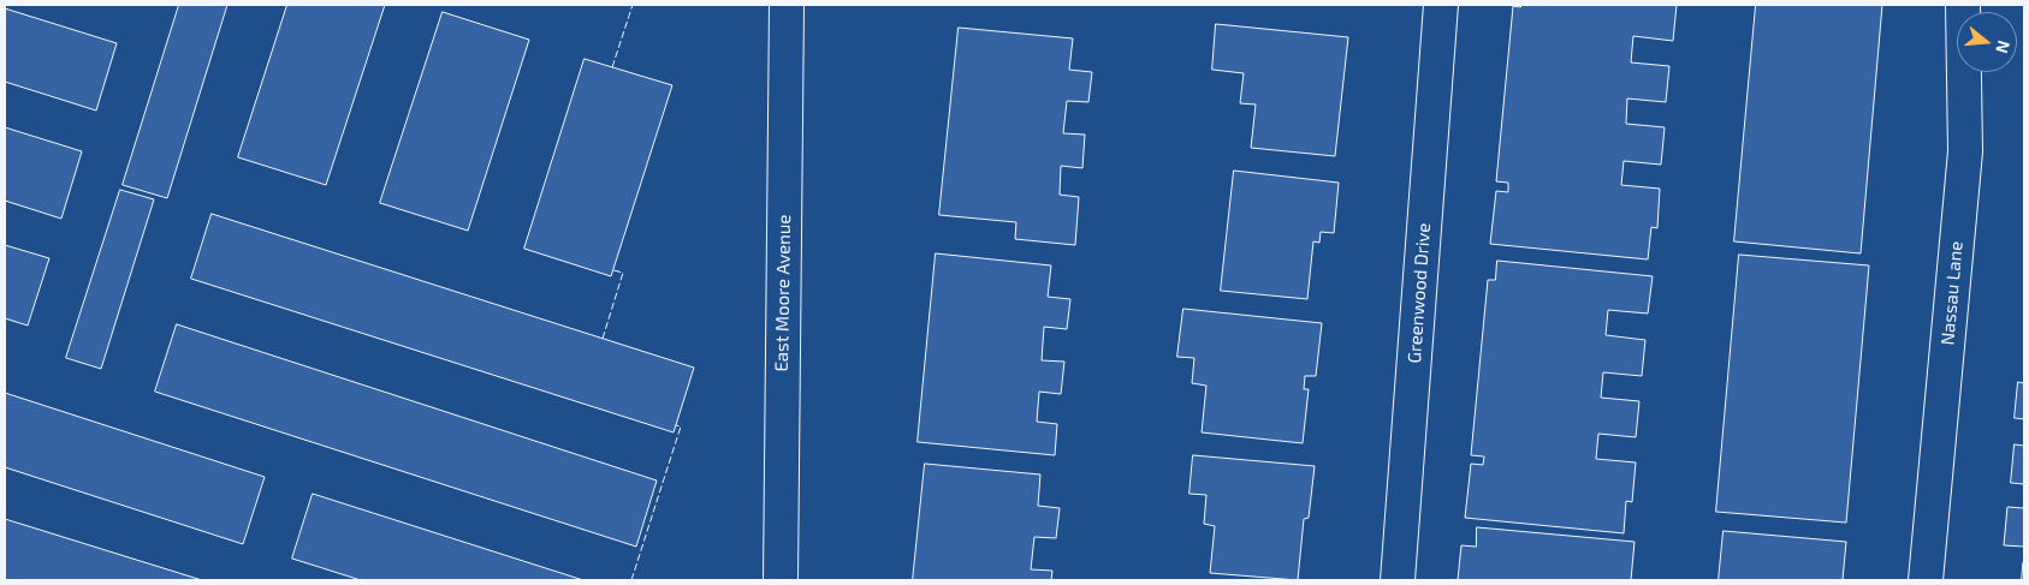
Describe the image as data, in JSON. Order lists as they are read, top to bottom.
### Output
{
  "streets": {
    "street": ["East Moore Avenue", "Greenwood Drive", "Nassau Lane"]
  },
  "north": "right"
}
